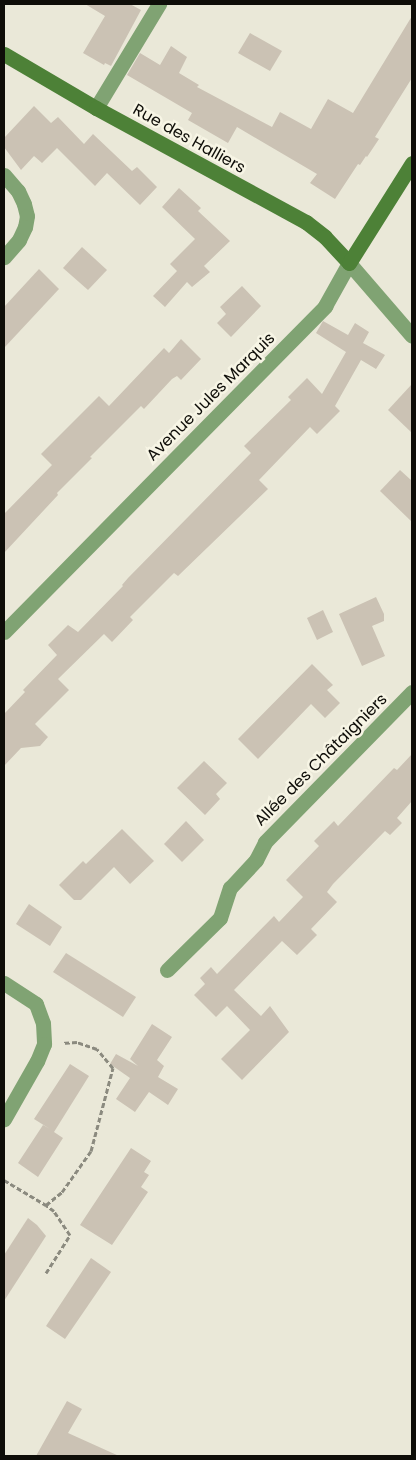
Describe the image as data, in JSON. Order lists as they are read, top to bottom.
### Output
{
  "streets": {
    "main road": ["Rue des Halliers", "Avenue Jules Marquis"],
    "street": ["Allée des Châtaigniers"]
  },
  "crossings": [
    ["Rue des Halliers", "Avenue Jules Marquis"]
  ]
}
